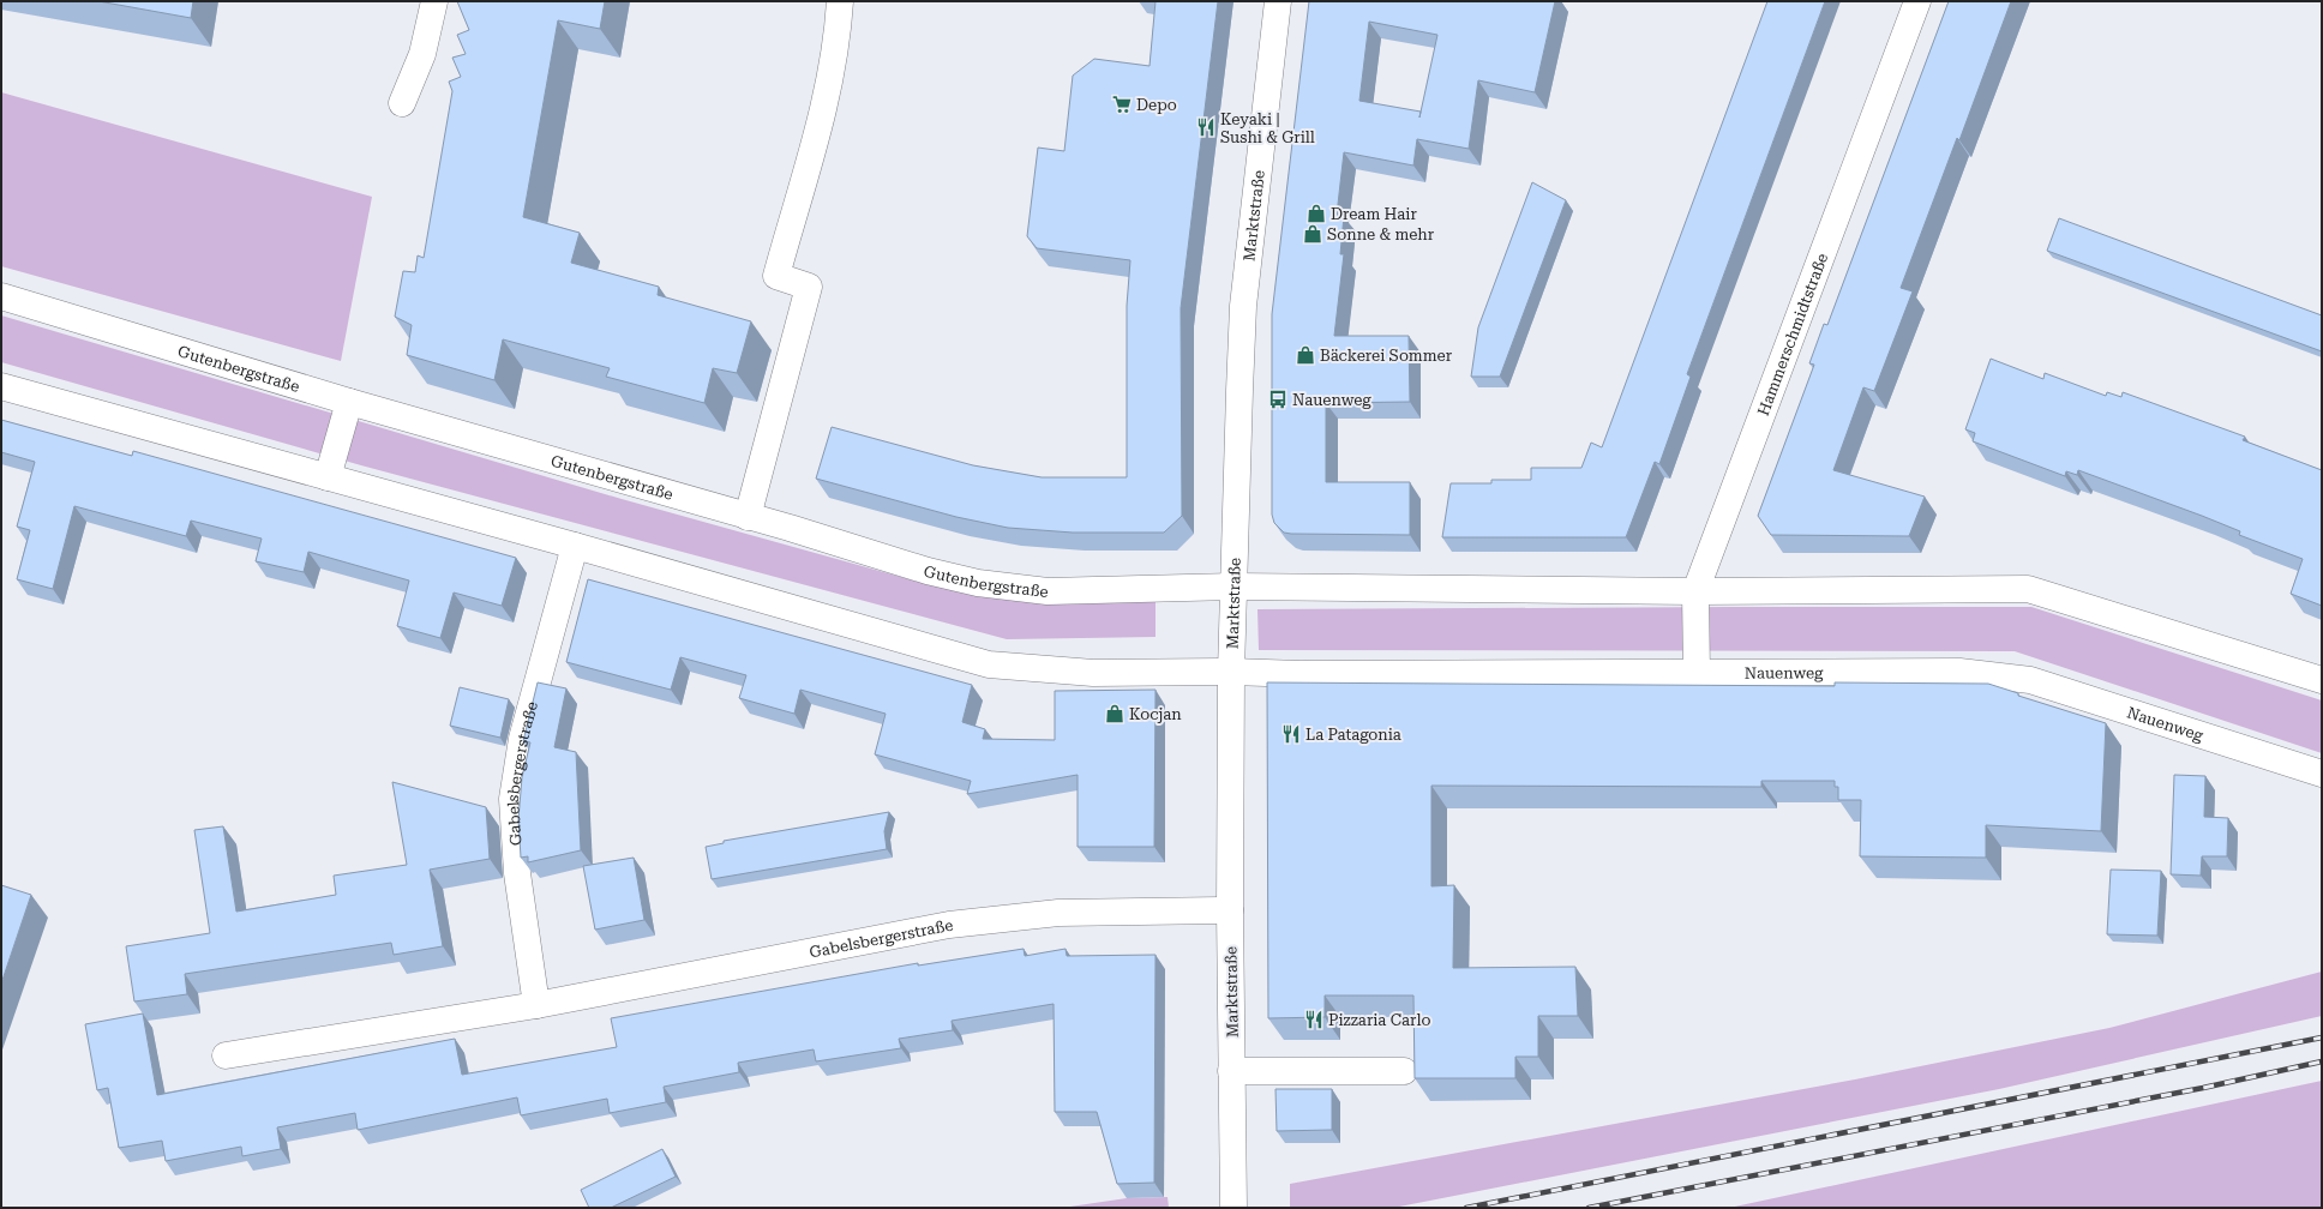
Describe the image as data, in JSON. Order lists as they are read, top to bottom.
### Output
{
  "streets": {
    "street": [
      "Marktstraße",
      "Hammerschmidtstraße",
      "Gutenbergstraße",
      "Nauenweg",
      "Gabelsbergerstraße"
    ]
  },
  "crossings": [
    ["Marktstraße", "Gutenbergstraße"],
    ["Marktstraße", "Nauenweg"],
    ["Marktstraße", "Gabelsbergerstraße"],
    ["Hammerschmidtstraße", "Nauenweg"]
  ],
  "places": {
    "supermarket": ["Depo"],
    "restaurant": ["Keyaki | Sushi & Grill", "La Patagonia", "Pizzaria Carlo"],
    "shop": [
      "Dream Hair",
      "Sonne & mehr",
      "Bäckerei Sommer",
      "Kocjan"
    ],
    "bus stop": ["Nauenweg"]
  }
}
